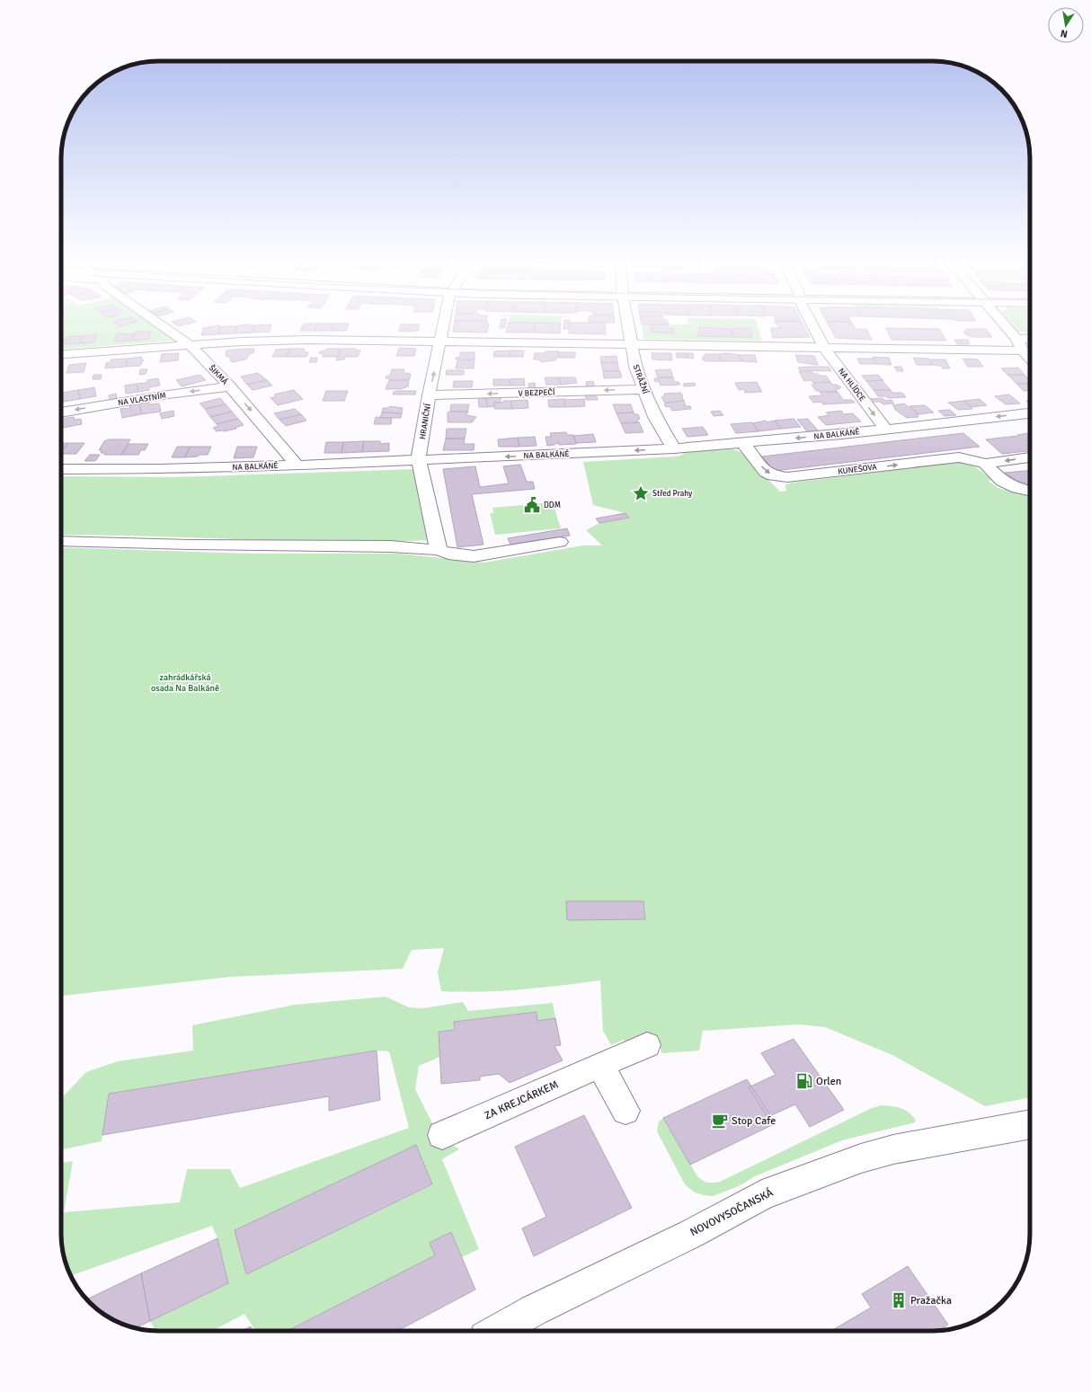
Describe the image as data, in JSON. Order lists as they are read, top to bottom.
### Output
{
  "streets": {
    "street": [
      "ŠIKMÁ",
      "STRÁŽNÍ",
      "NA HLÍDCE",
      "V BEZPEČÍ",
      "NA VLASTNÍM",
      "HRANIČNÍ",
      "NA BALKÁNĚ",
      "KUNEŠOVA",
      "ZA KREJCÁRKEM",
      "NOVOVYSOČANSKÁ"
    ]
  },
  "crossings": [
    ["ŠIKMÁ", "NA VLASTNÍM"],
    ["ŠIKMÁ", "NA BALKÁNĚ"],
    ["STRÁŽNÍ", "V BEZPEČÍ"],
    ["STRÁŽNÍ", "NA BALKÁNĚ"],
    ["NA HLÍDCE", "NA BALKÁNĚ"],
    ["V BEZPEČÍ", "HRANIČNÍ"],
    ["HRANIČNÍ", "NA BALKÁNĚ"],
    ["NA BALKÁNĚ", "KUNEŠOVA"]
  ],
  "one_way": ["ŠIKMÁ", "NA HLÍDCE"],
  "parks": ["zahrádkářská osada Na Balkáně"],
  "places": {
    "place": ["Střed Prahy"],
    "public building": ["DDM"],
    "fuel station": ["Orlen"],
    "cafe": ["Stop Cafe"],
    "building": ["Pražačka"]
  },
  "north": "bottom"
}
